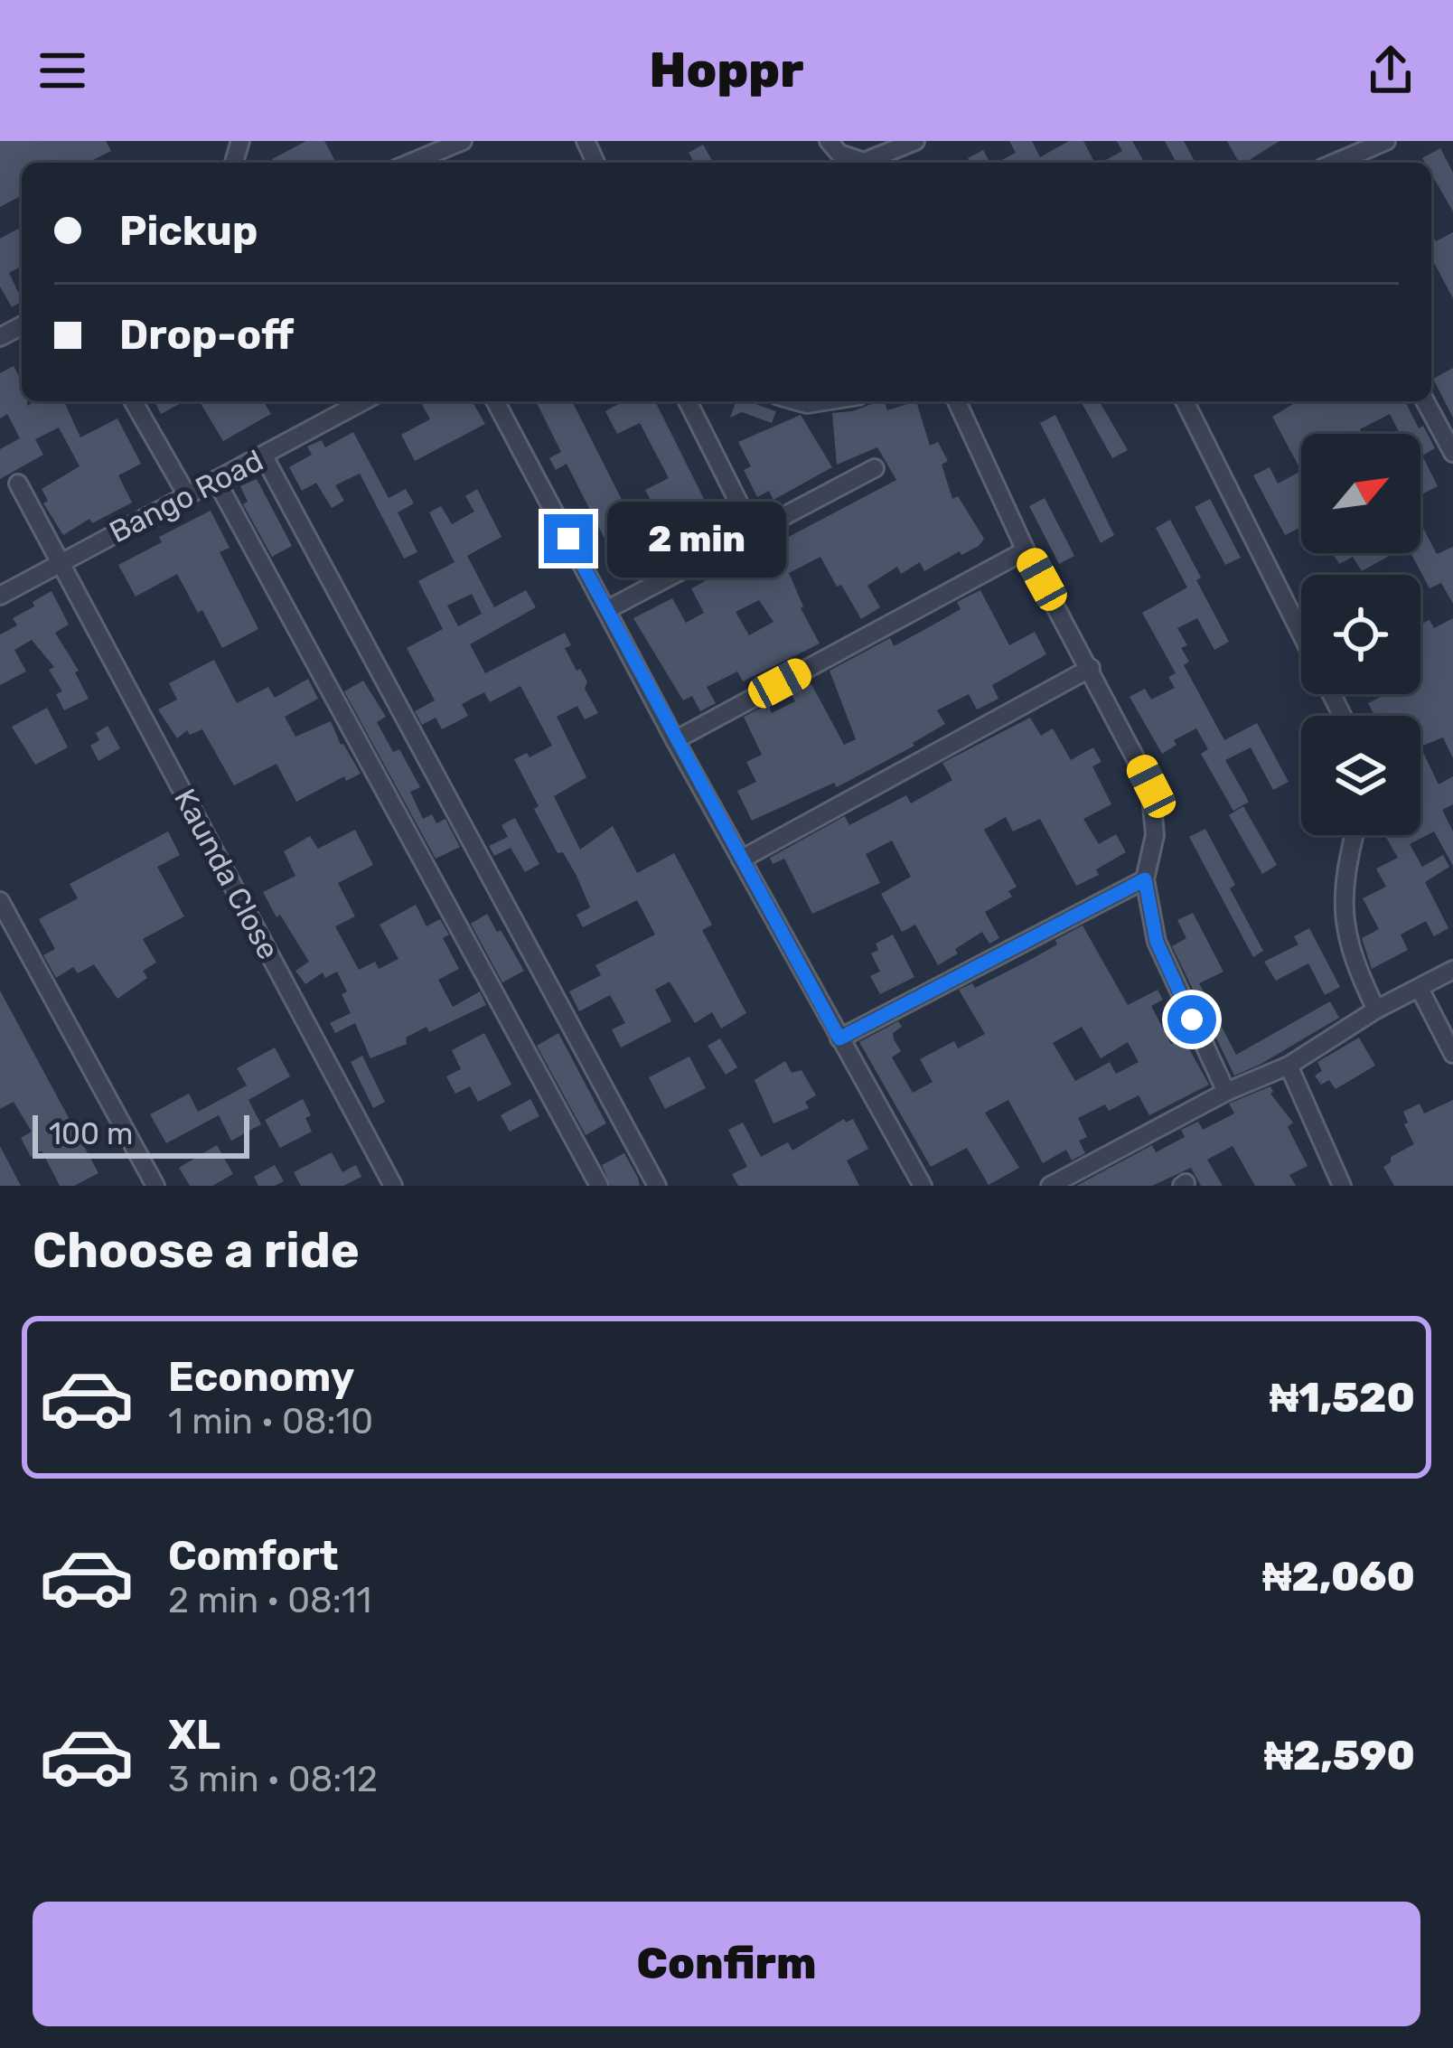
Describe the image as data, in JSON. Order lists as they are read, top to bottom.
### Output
{
  "streets": {
    "street": ["Bango Road", "Kaunda Close"]
  },
  "crossings": [
    ["Bango Road", "Kaunda Close"]
  ],
  "scale_bar": "100 m",
  "north": "top right",
  "page": {
    "header": "Hoppr",
    "banner": ["Pickup", "Drop-off"],
    "bubble": "2 min",
    "scale": "100 m",
    "heading": "Choose a ride",
    "list": [
      {
        "name": "Economy",
        "note": "1 min · 08:10",
        "value": "₦1,520"
      },
      {
        "name": "Comfort",
        "note": "2 min · 08:11",
        "value": "₦2,060"
      },
      {
        "name": "XL",
        "note": "3 min · 08:12",
        "value": "₦2,590"
      }
    ],
    "buttons": "Confirm"
  }
}
